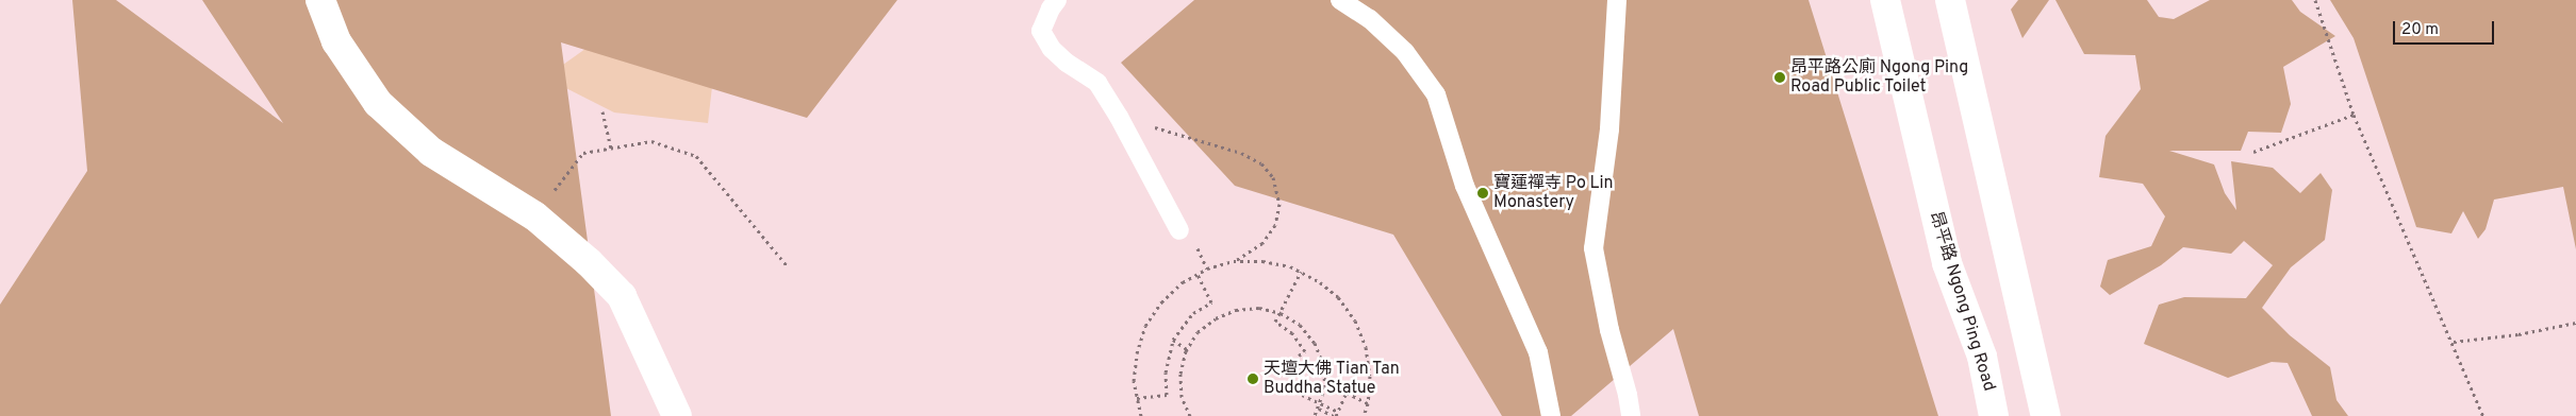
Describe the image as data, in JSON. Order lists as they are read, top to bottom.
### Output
{
  "streets": {
    "street": ["昂平路 Ngong Ping Road"]
  },
  "places": ["昂平路公廁 Ngong Ping Road Public Toilet", "寶蓮禪寺 Po Lin Monastery", "天壇大佛 Tian Tan Buddha Statue"],
  "scale_bar": "20 m"
}
